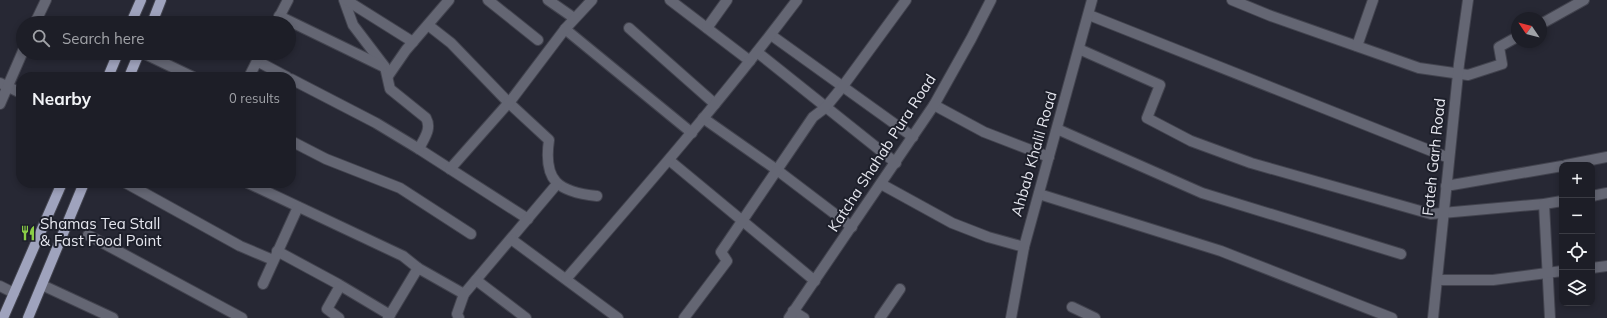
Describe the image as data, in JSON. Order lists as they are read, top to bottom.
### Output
{
  "streets": {
    "street": ["Katcha Shahab Pura Road", "Ahbab Khalil Road", "Fateh Garh Road"]
  },
  "places": {
    "restaurant": ["Shamas Tea Stall & Fast Food Point"]
  },
  "north": "top left",
  "page": {
    "search": "Search here",
    "heading": ["Nearby", "0 results"],
    "map_buttons": ["+", "−"]
  }
}
